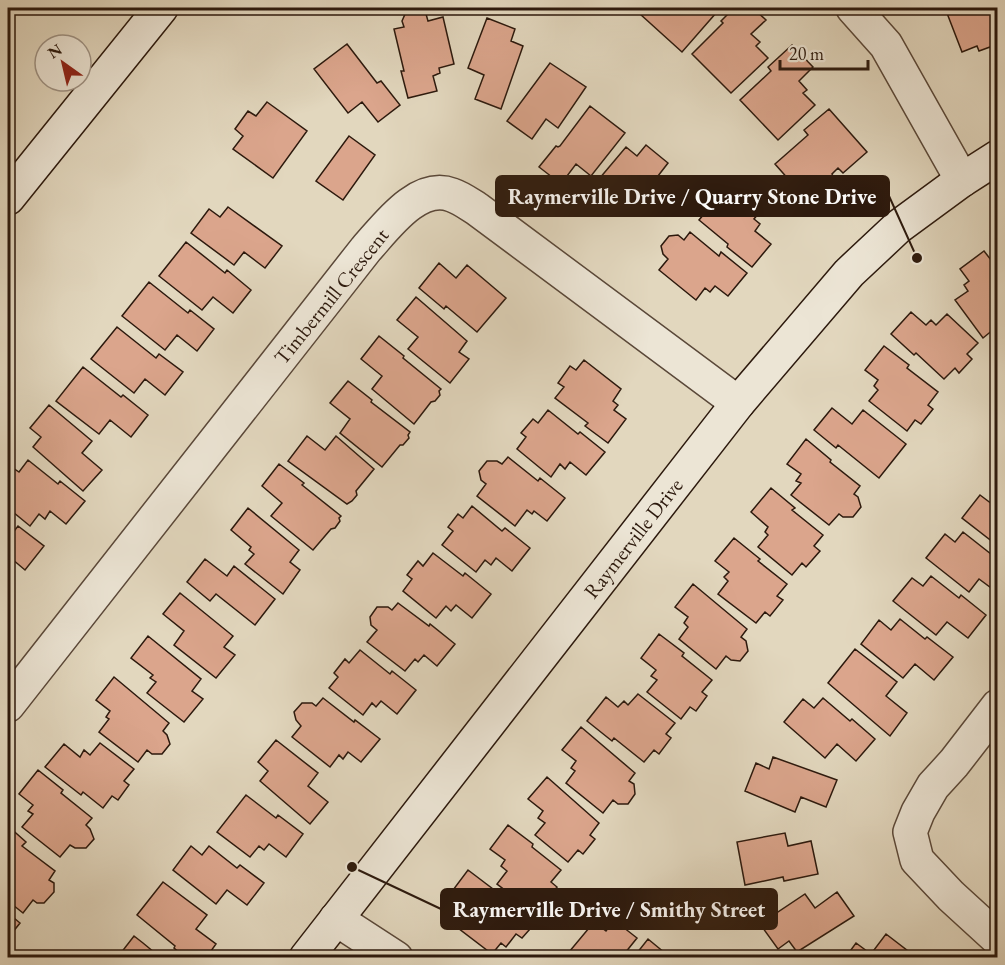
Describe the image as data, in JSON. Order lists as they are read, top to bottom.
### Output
{
  "streets": {
    "street": ["Timbermill Crescent", "Raymerville Drive"]
  },
  "crossings": [
    ["Timbermill Crescent", "Raymerville Drive"]
  ],
  "places": ["Raymerville Drive / Quarry Stone Drive", "Raymerville Drive / Smithy Street"],
  "scale_bar": "20 m",
  "north": "top left"
}
